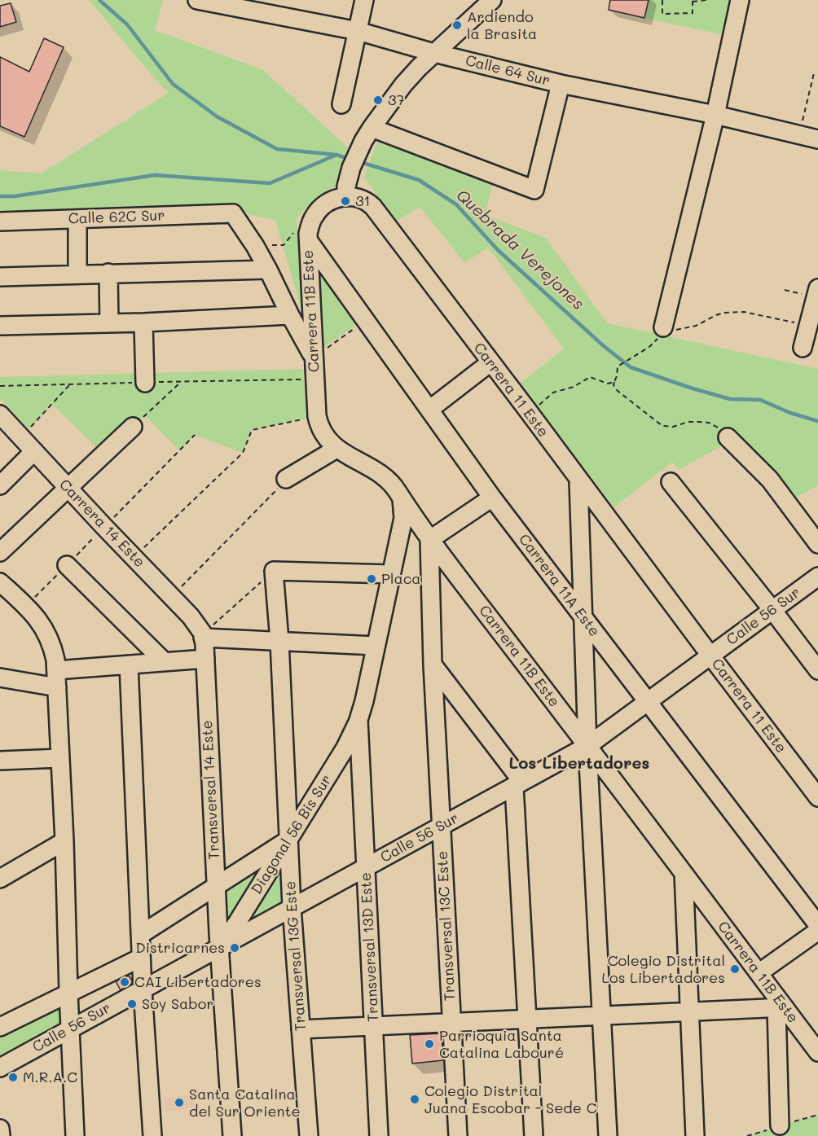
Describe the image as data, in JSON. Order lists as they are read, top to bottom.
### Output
{
  "streets": {
    "street": [
      "Calle 64 Sur",
      "Calle 62C Sur",
      "Carrera 11B Este",
      "Carrera 11 Este",
      "Carrera 14 Este",
      "Carrera 11A Este",
      "Calle 56 Sur",
      "Transversal 14 Este",
      "Diagonal 56 Bis Sur",
      "Transversal 13C Este",
      "Transversal 13D Este",
      "Transversal 13G Este"
    ]
  },
  "crossings": [
    ["Carrera 11B Este", "Carrera 11A Este"],
    ["Carrera 11B Este", "Calle 56 Sur"],
    ["Carrera 11B Este", "Transversal 13C Este"],
    ["Carrera 11B Este", "Transversal 13D Este"],
    ["Carrera 11 Este", "Calle 56 Sur"],
    ["Carrera 14 Este", "Transversal 14 Este"],
    ["Carrera 11A Este", "Calle 56 Sur"],
    ["Calle 56 Sur", "Transversal 14 Este"],
    ["Calle 56 Sur", "Diagonal 56 Bis Sur"],
    ["Calle 56 Sur", "Transversal 13C Este"],
    ["Calle 56 Sur", "Transversal 13D Este"],
    ["Calle 56 Sur", "Transversal 13G Este"],
    ["Transversal 14 Este", "Diagonal 56 Bis Sur"],
    ["Diagonal 56 Bis Sur", "Transversal 13D Este"],
    ["Diagonal 56 Bis Sur", "Transversal 13G Este"]
  ],
  "districts": ["Los Libertadores"],
  "water": ["Quebrada Verejones"],
  "places": [
    "Ardiendo la Brasita",
    "37",
    "31",
    "Placa",
    "Districarnes",
    "Colegio Distrital Los Libertadores",
    "CAI Libertadores",
    "Soy Sabor",
    "Parrioquia Santa Catalina Labouré",
    "M.R.A.C",
    "Colegio Distrital Juana Escobar - Sede C",
    "Santa Catalina del Sur Oriente"
  ]
}
